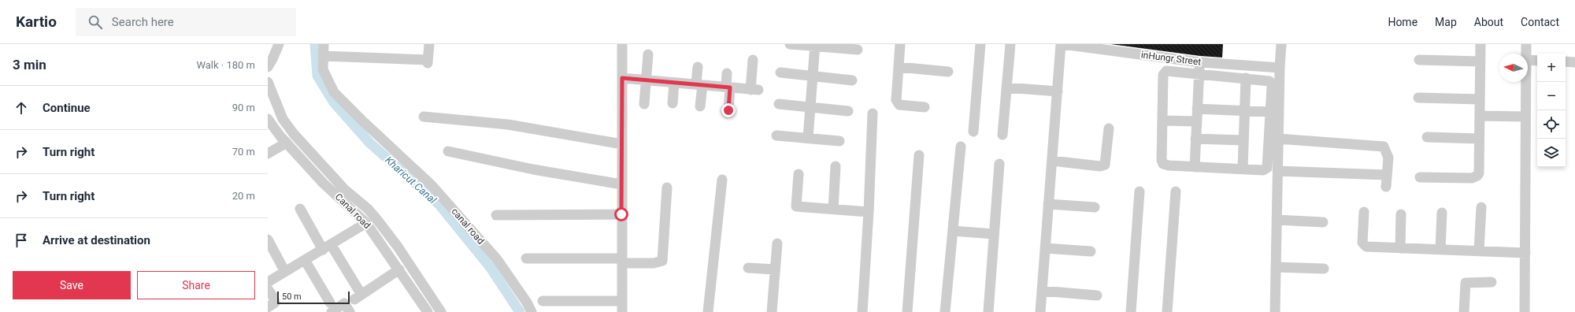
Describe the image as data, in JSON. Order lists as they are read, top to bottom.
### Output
{
  "streets": {
    "street": ["inHungr Street", "Canal road", "canal road"]
  },
  "water": ["Kharicut Canal"],
  "scale_bar": "50 m",
  "north": "left",
  "page": {
    "header": "Kartio",
    "search": "Search here",
    "nav": [
      "Home",
      "Map",
      "About",
      "Contact"
    ],
    "heading": ["3 min", "Walk · 180 m"],
    "map_buttons": ["+", "−"],
    "list": [
      ["Continue", "90 m"],
      ["Turn right", "70 m"],
      ["Turn right", "20 m"],
      "Arrive at destination"
    ],
    "buttons": ["Save", "Share"],
    "scale": "50 m"
  }
}
